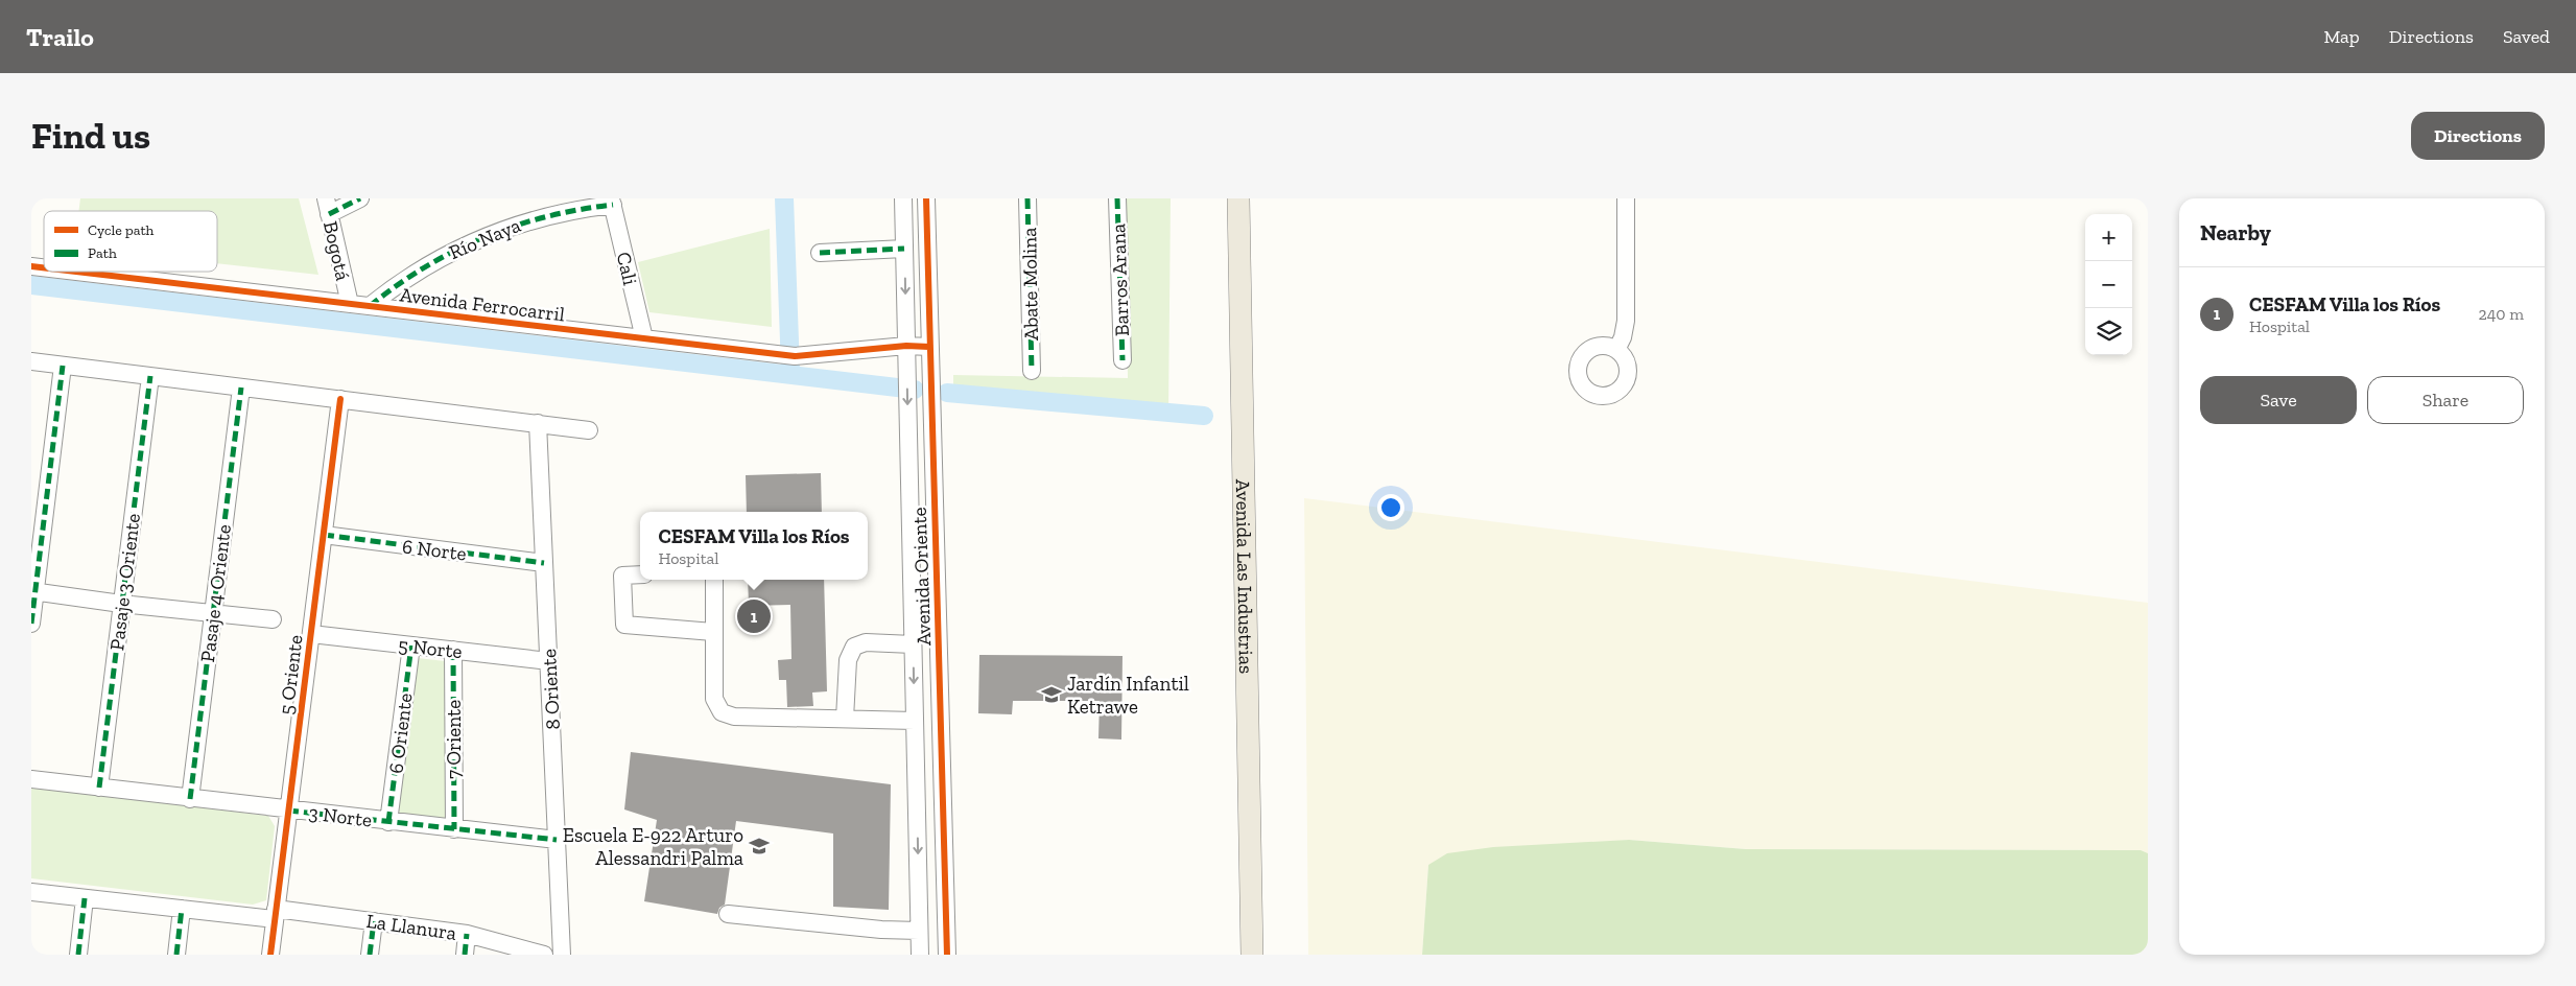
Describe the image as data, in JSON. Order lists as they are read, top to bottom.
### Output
{
  "streets": {
    "main road": ["Avenida Las Industrias"],
    "street": [
      "Río Naya",
      "Bogotá",
      "Cali",
      "Barros Arana",
      "Abate Molina",
      "Avenida Ferrocarril",
      "6 Norte",
      "Avenida Oriente",
      "Pasaje 3 Oriente",
      "Pasaje 4 Oriente",
      "5 Norte",
      "5 Oriente",
      "8 Oriente",
      "6 Oriente",
      "7 Oriente",
      "3 Norte",
      "La Llanura"
    ]
  },
  "crossings": [
    ["Río Naya", "Cali"],
    ["Río Naya", "Avenida Ferrocarril"],
    ["Bogotá", "Avenida Ferrocarril"],
    ["Cali", "Avenida Ferrocarril"],
    ["Avenida Ferrocarril", "Avenida Oriente"],
    ["6 Norte", "5 Oriente"],
    ["6 Norte", "8 Oriente"],
    ["Pasaje 3 Oriente", "3 Norte"],
    ["Pasaje 4 Oriente", "3 Norte"],
    ["5 Norte", "5 Oriente"],
    ["5 Norte", "8 Oriente"],
    ["5 Norte", "6 Oriente"],
    ["5 Norte", "7 Oriente"],
    ["5 Oriente", "3 Norte"],
    ["5 Oriente", "La Llanura"],
    ["8 Oriente", "3 Norte"],
    ["6 Oriente", "3 Norte"],
    ["7 Oriente", "3 Norte"]
  ],
  "places": {
    "school or university": ["Jardín Infantil Ketrawe", "Escuela E-922 Arturo Alessandri Palma"]
  },
  "legend": ["Cycle path", "Path"],
  "page": {
    "header": "Trailo",
    "nav": ["Map", "Directions", "Saved"],
    "buttons": [
      "Directions",
      ["Save", "Share"]
    ],
    "title": "Find us",
    "heading": "Nearby",
    "map_buttons": ["+", "−"],
    "list": [
      {
        "mark": "1",
        "name": "CESFAM Villa los Ríos",
        "note": "Hospital",
        "value": "240 m"
      }
    ],
    "popup": ["CESFAM Villa los Ríos", "Hospital"],
    "pins": "1"
  }
}
